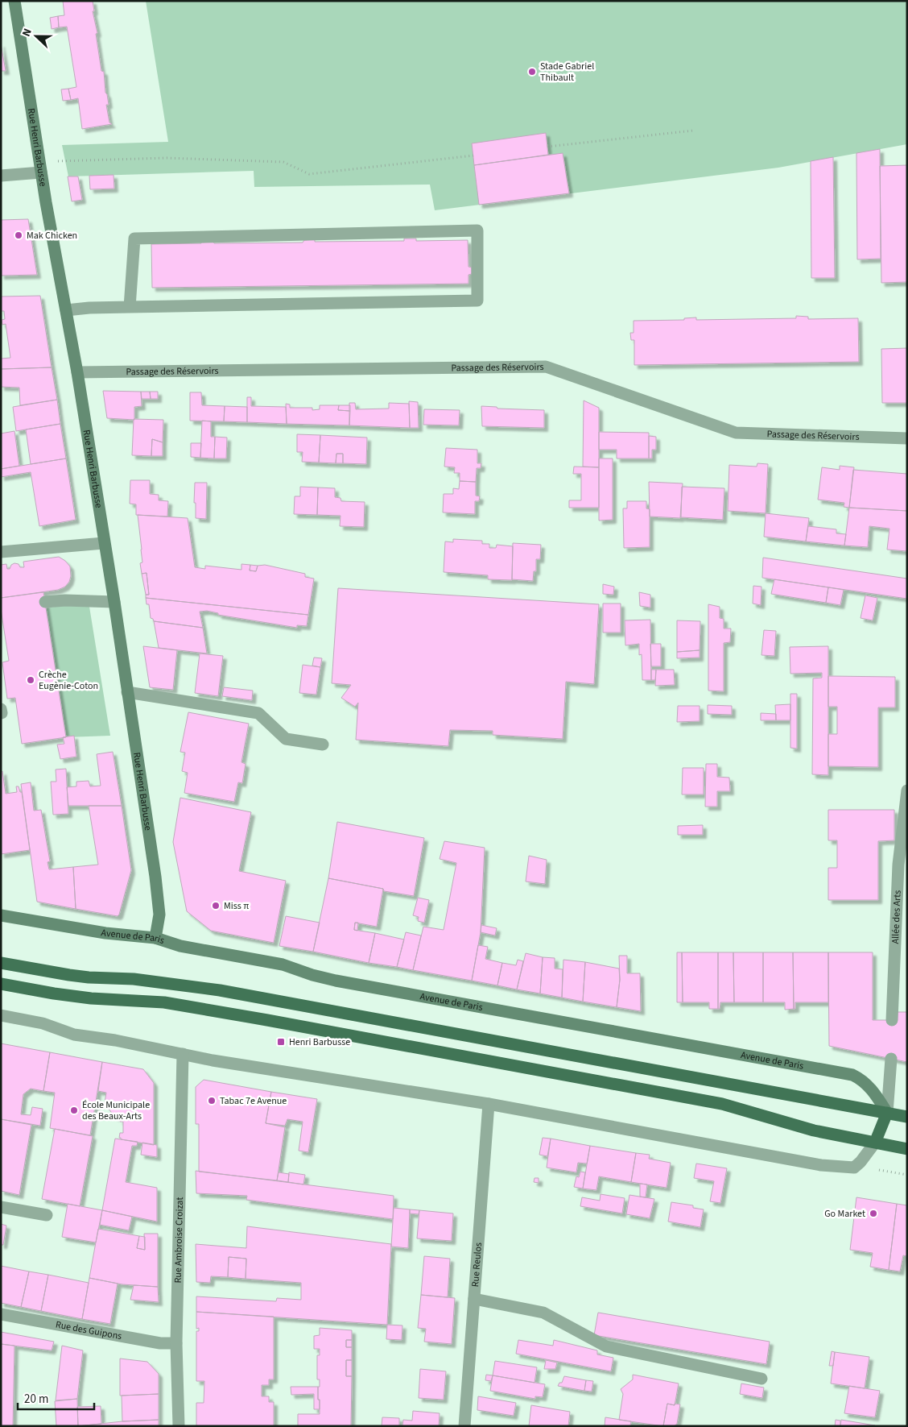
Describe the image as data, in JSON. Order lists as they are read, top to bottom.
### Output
{
  "streets": {
    "main road": ["Rue Henri Barbusse", "Avenue de Paris"],
    "street": [
      "Passage des Réservoirs",
      "Allée des Arts",
      "Rue Ambroise Croizat",
      "Rue Reulos",
      "Rue des Guipons"
    ]
  },
  "crossings": [
    ["Rue Henri Barbusse", "Passage des Réservoirs"],
    ["Rue Henri Barbusse", "Avenue de Paris"],
    ["Rue Ambroise Croizat", "Rue des Guipons"]
  ],
  "places": {
    "other": [
      "Stade Gabriel Thibault",
      "Mak Chicken",
      "Crèche Eugènie-Coton",
      "Miss π",
      "Tabac 7e Avenue",
      "École Municipale des Beaux-Arts",
      "Go Market"
    ],
    "transit": ["Henri Barbusse"]
  },
  "scale_bar": "20 m",
  "north": "left"
}
